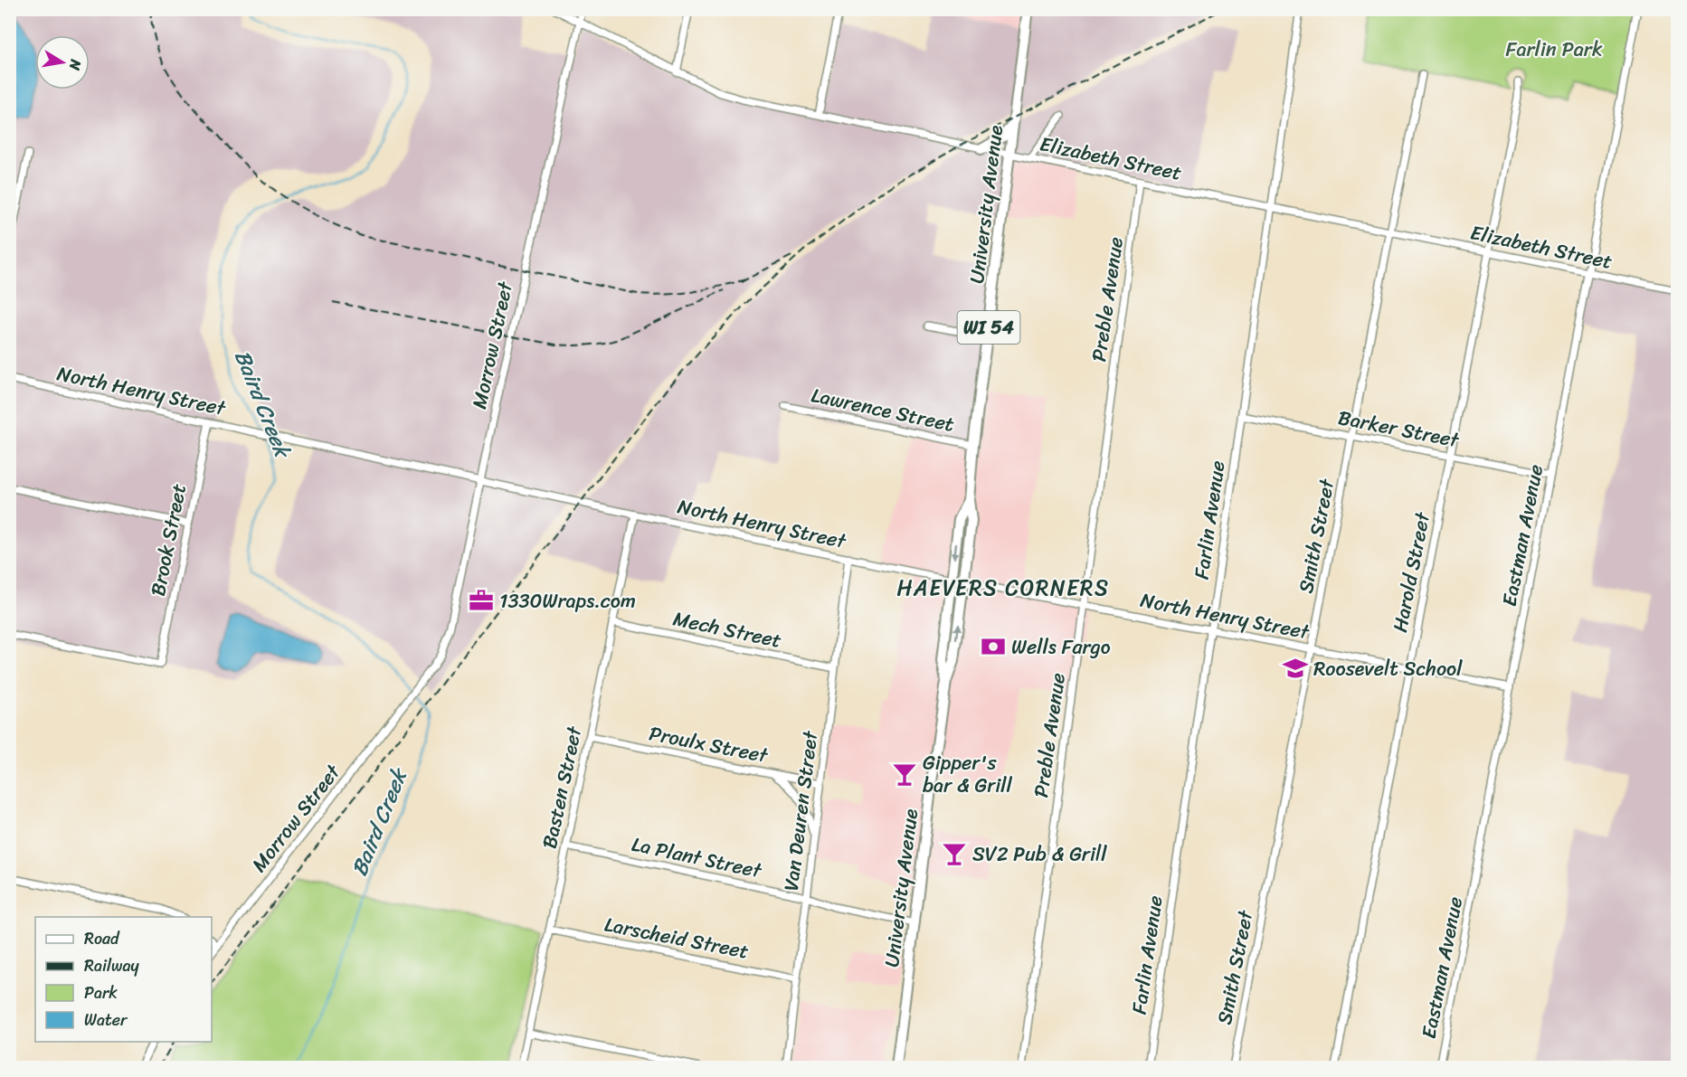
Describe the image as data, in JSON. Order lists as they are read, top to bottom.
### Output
{
  "streets": {
    "main road": ["University Avenue", "WI 54"],
    "street": [
      "Elizabeth Street",
      "Preble Avenue",
      "Morrow Street",
      "North Henry Street",
      "Lawrence Street",
      "Barker Street",
      "Farlin Avenue",
      "Eastman Avenue",
      "Smith Street",
      "Brook Street",
      "Harold Street",
      "Mech Street",
      "Proulx Street",
      "Basten Street",
      "Van Deuren Street",
      "La Plant Street",
      "Larscheid Street"
    ]
  },
  "crossings": [
    ["Elizabeth Street", "University Avenue"],
    ["Elizabeth Street", "Preble Avenue"],
    ["Elizabeth Street", "Morrow Street"],
    ["Elizabeth Street", "Farlin Avenue"],
    ["Elizabeth Street", "Eastman Avenue"],
    ["Elizabeth Street", "Smith Street"],
    ["Elizabeth Street", "Harold Street"],
    ["University Avenue", "North Henry Street"],
    ["University Avenue", "Lawrence Street"],
    ["University Avenue", "La Plant Street"],
    ["Preble Avenue", "North Henry Street"],
    ["Morrow Street", "North Henry Street"],
    ["North Henry Street", "Farlin Avenue"],
    ["North Henry Street", "Eastman Avenue"],
    ["North Henry Street", "Smith Street"],
    ["North Henry Street", "Brook Street"],
    ["North Henry Street", "Harold Street"],
    ["North Henry Street", "Basten Street"],
    ["North Henry Street", "Van Deuren Street"],
    ["Barker Street", "Farlin Avenue"],
    ["Barker Street", "Eastman Avenue"],
    ["Barker Street", "Smith Street"],
    ["Barker Street", "Harold Street"],
    ["Mech Street", "Basten Street"],
    ["Mech Street", "Van Deuren Street"],
    ["Proulx Street", "Basten Street"],
    ["Proulx Street", "Van Deuren Street"],
    ["Basten Street", "La Plant Street"],
    ["Basten Street", "Larscheid Street"],
    ["Van Deuren Street", "La Plant Street"],
    ["Van Deuren Street", "Larscheid Street"]
  ],
  "districts": ["HAEVERS CORNERS"],
  "water": ["Baird Creek"],
  "parks": ["Farlin Park"],
  "places": {
    "office": ["1330Wraps.com"],
    "bank": ["Wells Fargo"],
    "school or university": ["Roosevelt School"],
    "bar": ["Gipper's bar & Grill", "SV2 Pub & Grill"]
  },
  "legend": [
    "Road",
    "Railway",
    "Park",
    "Water"
  ],
  "north": "right"
}
